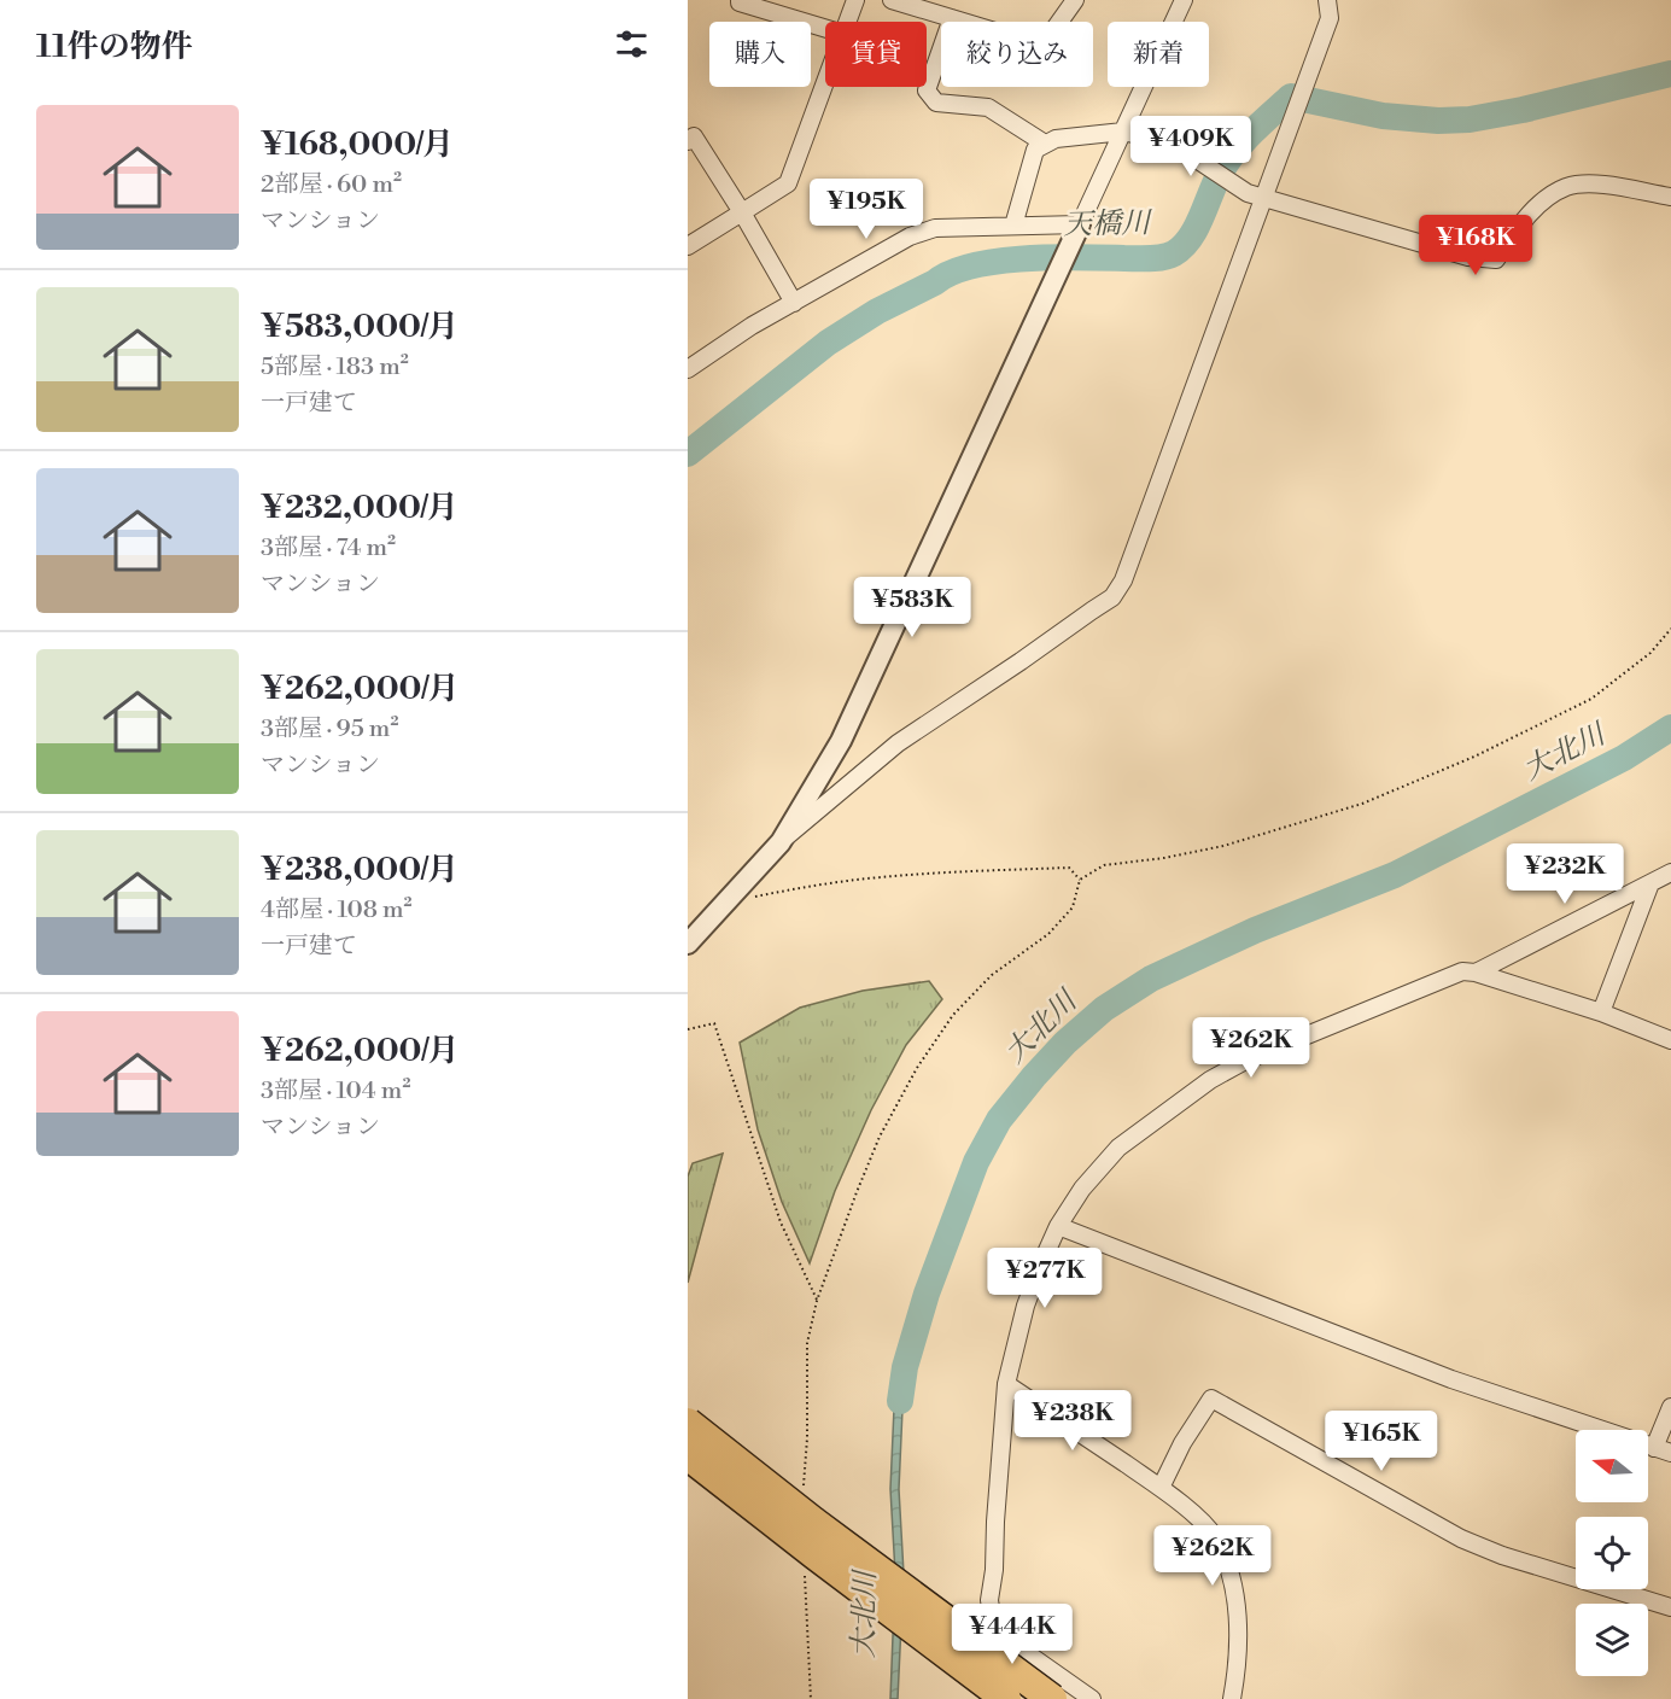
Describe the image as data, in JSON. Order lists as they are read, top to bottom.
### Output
{
  "water": ["天橋川", "大北川"],
  "north": "left",
  "page": {
    "heading": "11件の物件",
    "chip": [
      "購入",
      "賃貸",
      "絞り込み",
      "新着"
    ],
    "list": [
      {
        "name": "¥168,000/月",
        "note": "2部屋 · 60 m² · マンション"
      },
      {
        "name": "¥583,000/月",
        "note": "5部屋 · 183 m² · 一戸建て"
      },
      {
        "name": "¥232,000/月",
        "note": "3部屋 · 74 m² · マンション"
      },
      {
        "name": "¥262,000/月",
        "note": "3部屋 · 95 m² · マンション"
      },
      {
        "name": "¥238,000/月",
        "note": "4部屋 · 108 m² · 一戸建て"
      },
      {
        "name": "¥262,000/月",
        "note": "3部屋 · 104 m² · マンション"
      }
    ],
    "price": [
      "¥409K",
      "¥195K",
      "¥168K",
      "¥583K",
      "¥232K",
      "¥262K",
      "¥277K",
      "¥238K",
      "¥165K",
      "¥262K",
      "¥444K"
    ]
  }
}
